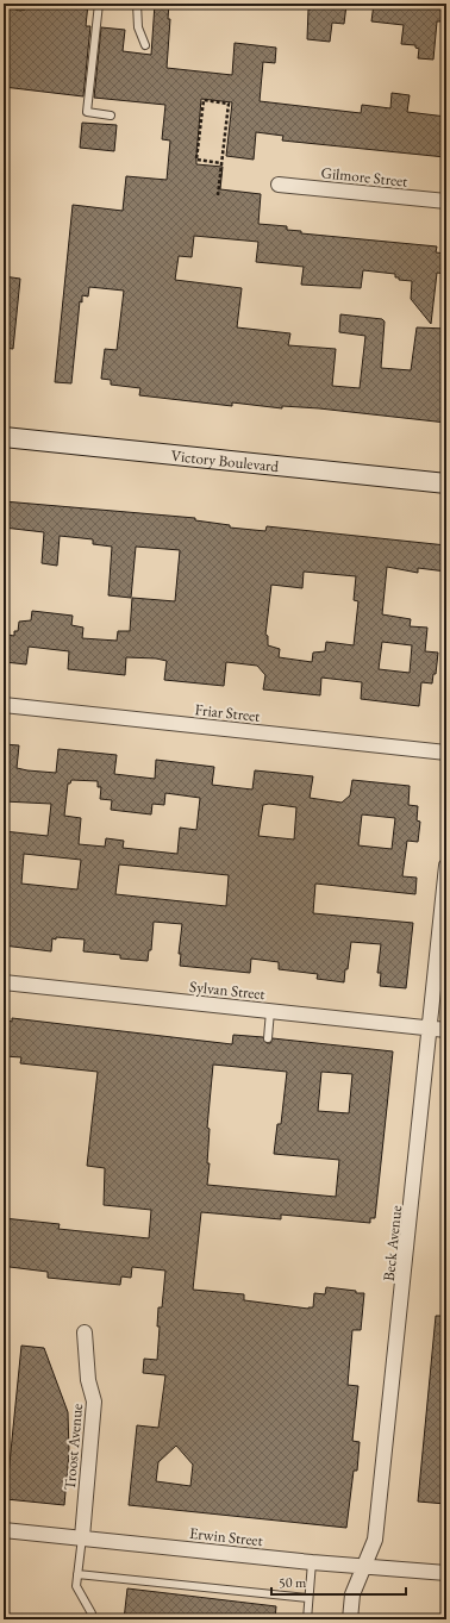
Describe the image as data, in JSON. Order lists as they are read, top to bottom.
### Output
{
  "streets": {
    "main road": ["Victory Boulevard"],
    "street": [
      "Gilmore Street",
      "Friar Street",
      "Sylvan Street",
      "Beck Avenue",
      "Troost Avenue",
      "Erwin Street"
    ]
  },
  "crossings": [
    ["Sylvan Street", "Beck Avenue"],
    ["Beck Avenue", "Erwin Street"],
    ["Troost Avenue", "Erwin Street"]
  ],
  "scale_bar": "50 m"
}
